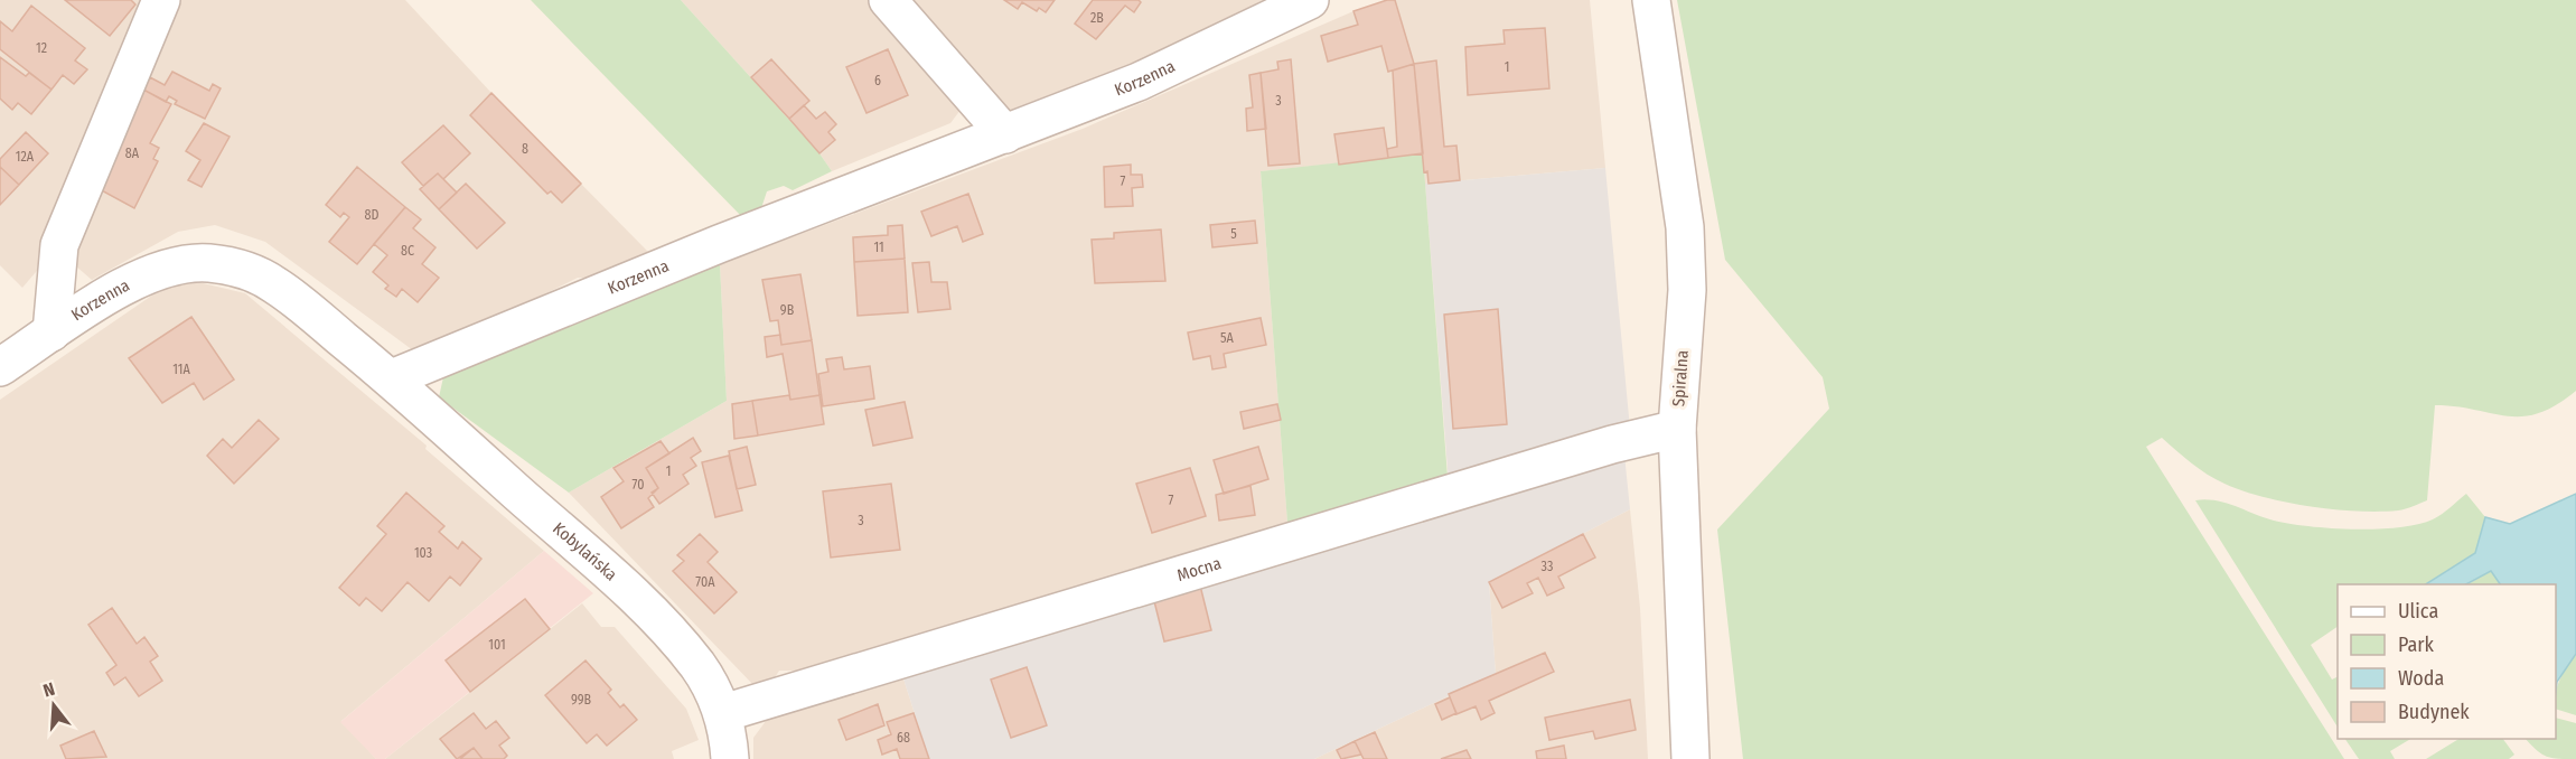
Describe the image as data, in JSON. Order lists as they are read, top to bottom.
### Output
{
  "streets": {
    "street": [
      "Korzenna",
      "Spiralna",
      "Kobylańska",
      "Mocna"
    ]
  },
  "crossings": [
    ["Korzenna", "Kobylańska"],
    ["Spiralna", "Mocna"],
    ["Kobylańska", "Mocna"]
  ],
  "house_numbers": [
    "2B",
    "12",
    "1",
    "6",
    "3",
    "8",
    "8A",
    "12A",
    "7",
    "8D",
    "5",
    "11",
    "8C",
    "9B",
    "5A",
    "11A",
    "1",
    "70",
    "7",
    "3",
    "103",
    "33",
    "70A",
    "101",
    "99B",
    "68"
  ],
  "legend": [
    "Ulica",
    "Park",
    "Woda",
    "Budynek"
  ],
  "north": "top"
}
